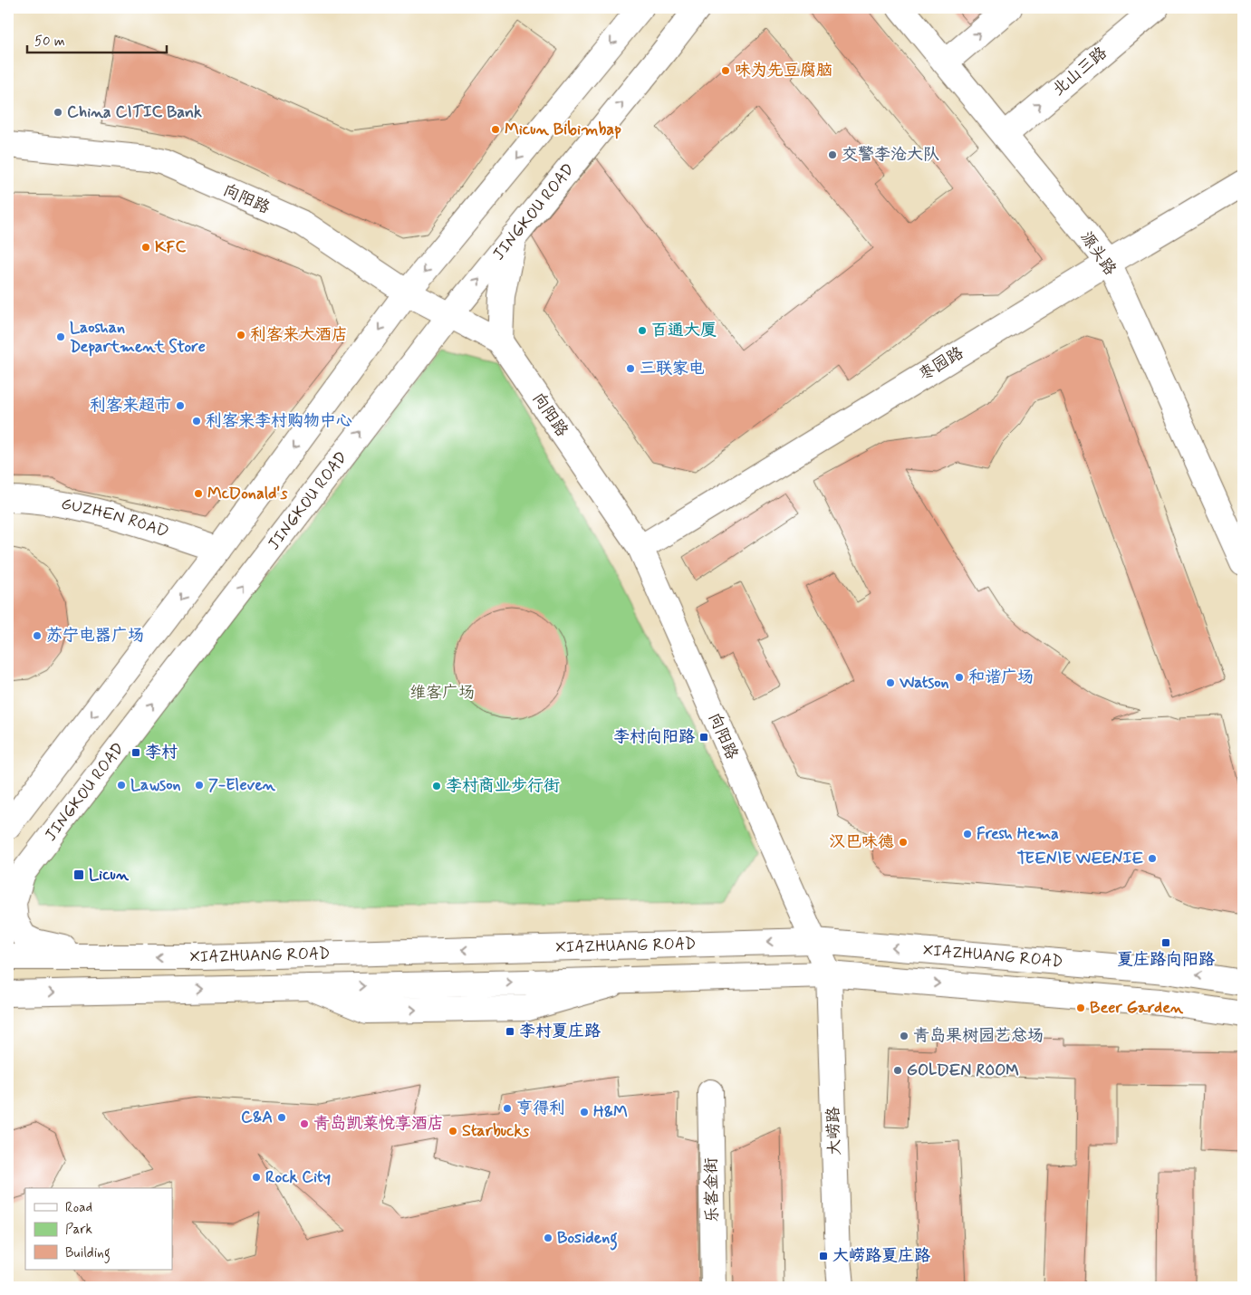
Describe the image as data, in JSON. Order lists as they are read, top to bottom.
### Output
{
  "streets": {
    "main road": [
      "北山三路",
      "向阳路",
      "JINGKOU ROAD",
      "源头路",
      "枣园路",
      "GUZHEN ROAD",
      "XIAZHUANG ROAD",
      "大崂路",
      "乐客金街"
    ]
  },
  "crossings": [
    ["北山三路", "源头路"],
    ["向阳路", "JINGKOU ROAD"],
    ["向阳路", "枣园路"],
    ["向阳路", "XIAZHUANG ROAD"],
    ["向阳路", "大崂路"],
    ["源头路", "枣园路"],
    ["XIAZHUANG ROAD", "大崂路"]
  ],
  "parks": ["维客广场"],
  "places": {
    "other": [
      "味为先豆腐脑",
      "China CITIC Bank",
      "Micun Bibimbap",
      "交警李沧大队",
      "KFC",
      "百通大厦",
      "利客来大酒店",
      "Laoshan Department Store",
      "三联家电",
      "利客来超市",
      "利客来李村购物中心",
      "McDonald's",
      "苏宁电器广场",
      "和谐广场",
      "Watson",
      "Lawson",
      "7-Eleven",
      "李村商业步行街",
      "Fresh Hema",
      "汉巴味德",
      "TEENIE WEENIE",
      "Beer Garden",
      "青岛果树园艺总场",
      "GOLDEN ROOM",
      "亨得利",
      "H&M",
      "C&A",
      "青岛凯莱悦享酒店",
      "Starbucks",
      "Rock City",
      "Bosideng"
    ],
    "transit": [
      "李村向阳路",
      "李村",
      "Licun",
      "夏庄路向阳路",
      "李村夏庄路",
      "大崂路夏庄路"
    ]
  },
  "legend": ["Road", "Park", "Building"],
  "scale_bar": "50 m"
}
